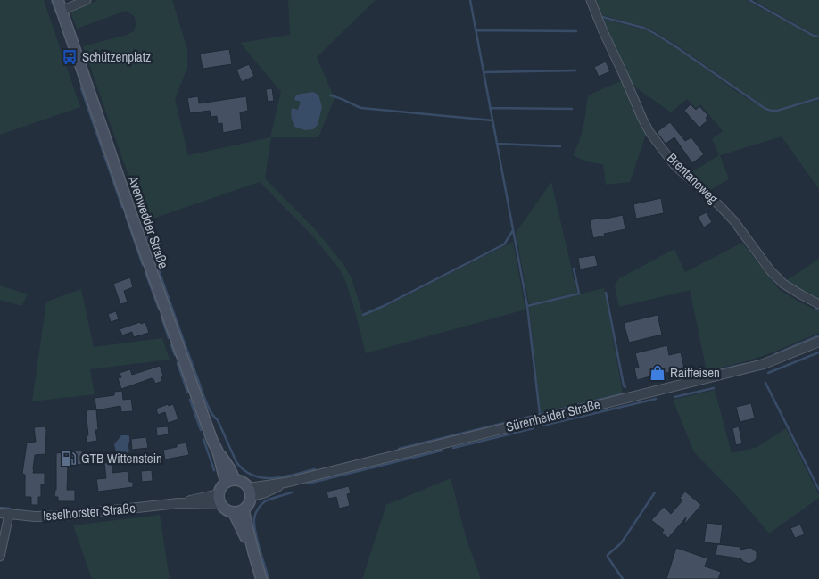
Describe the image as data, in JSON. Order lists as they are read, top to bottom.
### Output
{
  "streets": {
    "main road": ["Avenwedder Straße"],
    "street": ["Brentanoweg", "Sürenheider Straße", "Isselhorster Straße"]
  },
  "crossings": [
    ["Avenwedder Straße", "Sürenheider Straße"],
    ["Avenwedder Straße", "Isselhorster Straße"],
    ["Sürenheider Straße", "Isselhorster Straße"]
  ],
  "places": {
    "bus stop": ["Schützenplatz"],
    "shop": ["Raiffeisen"],
    "fuel station": ["GTB Wittenstein"]
  }
}
